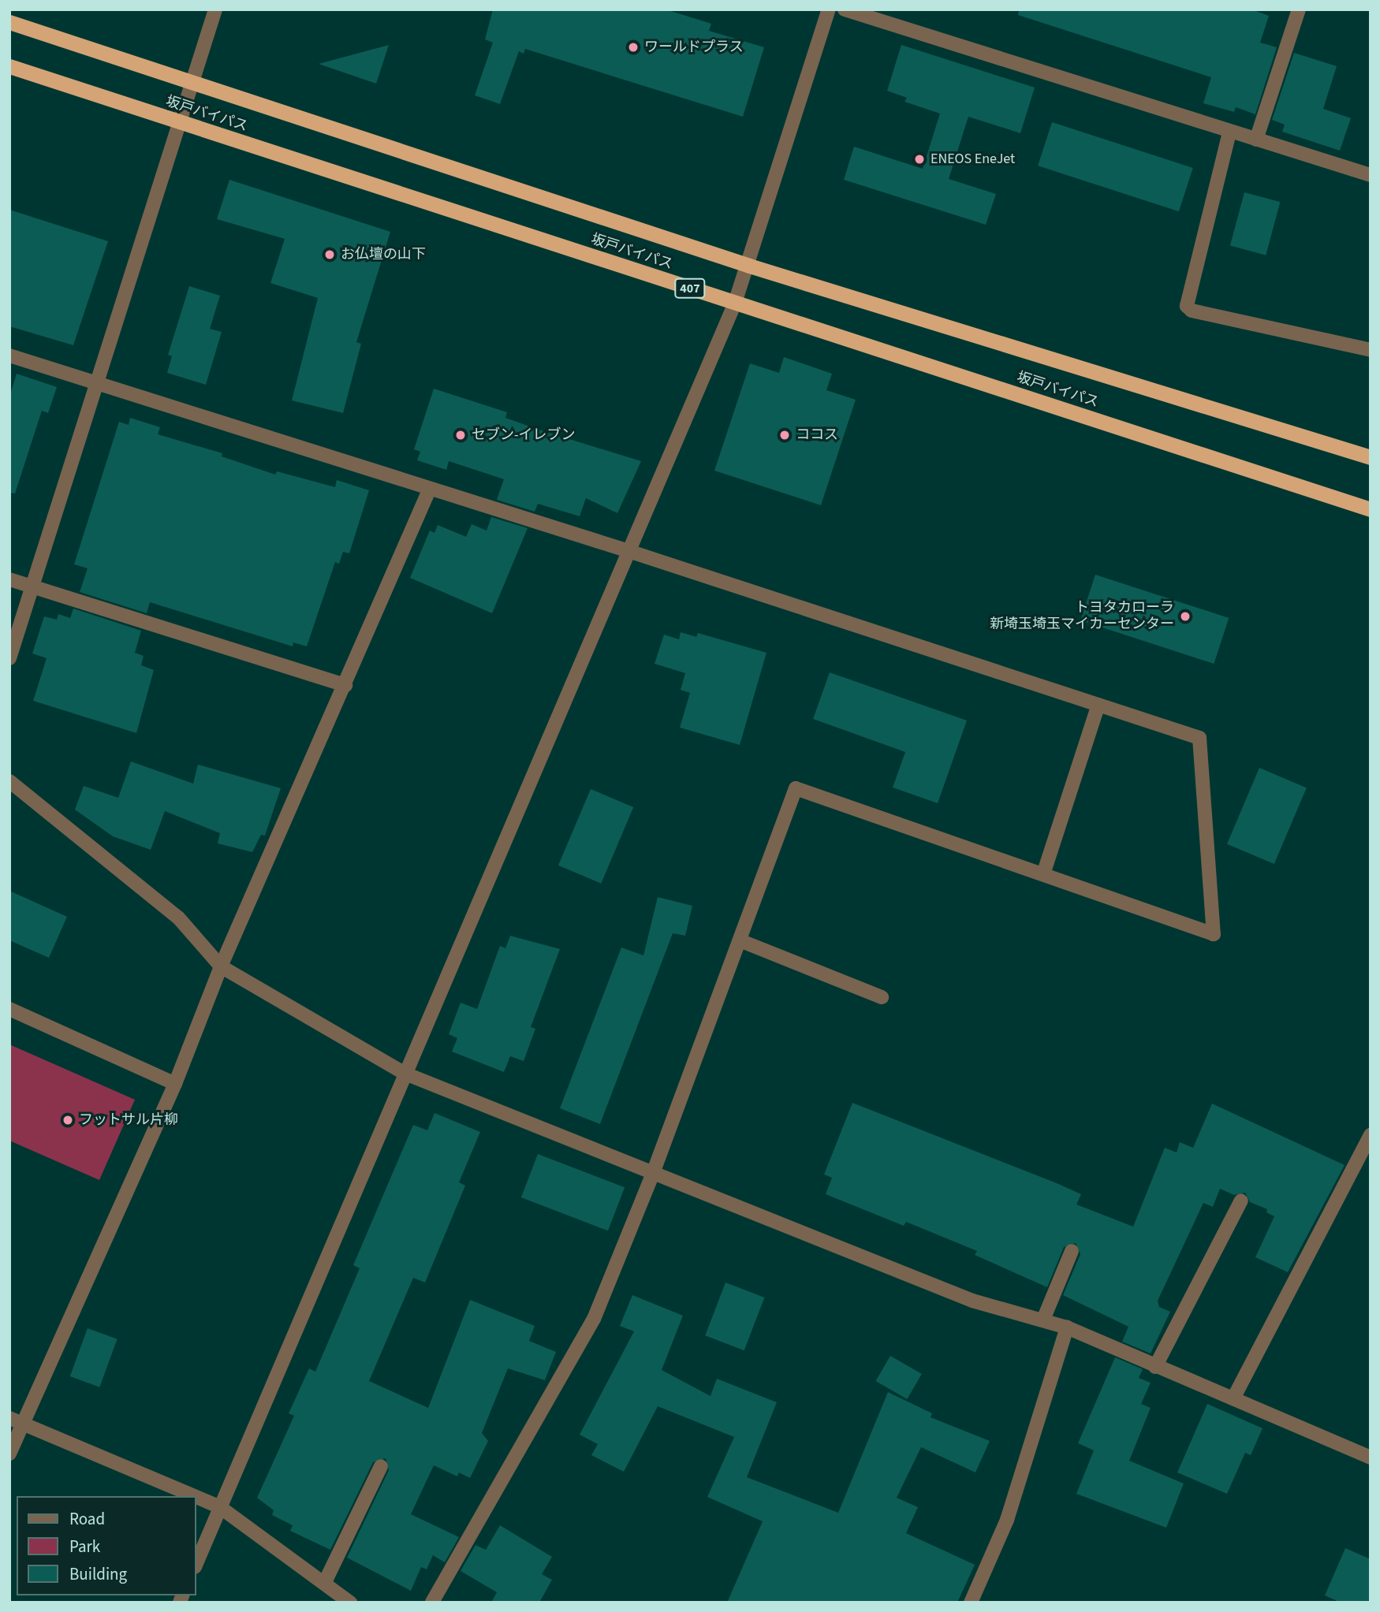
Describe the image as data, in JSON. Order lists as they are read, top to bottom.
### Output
{
  "streets": {
    "highway": ["坂戸バイパス", "407"]
  },
  "places": [
    "ワールドプラス",
    "ENEOS EneJet",
    "お仏壇の山下",
    "セブン-イレブン",
    "ココス",
    "トヨタカローラ 新埼玉埼玉マイカーセンター",
    "フットサル片柳"
  ],
  "legend": ["Road", "Park", "Building"]
}
